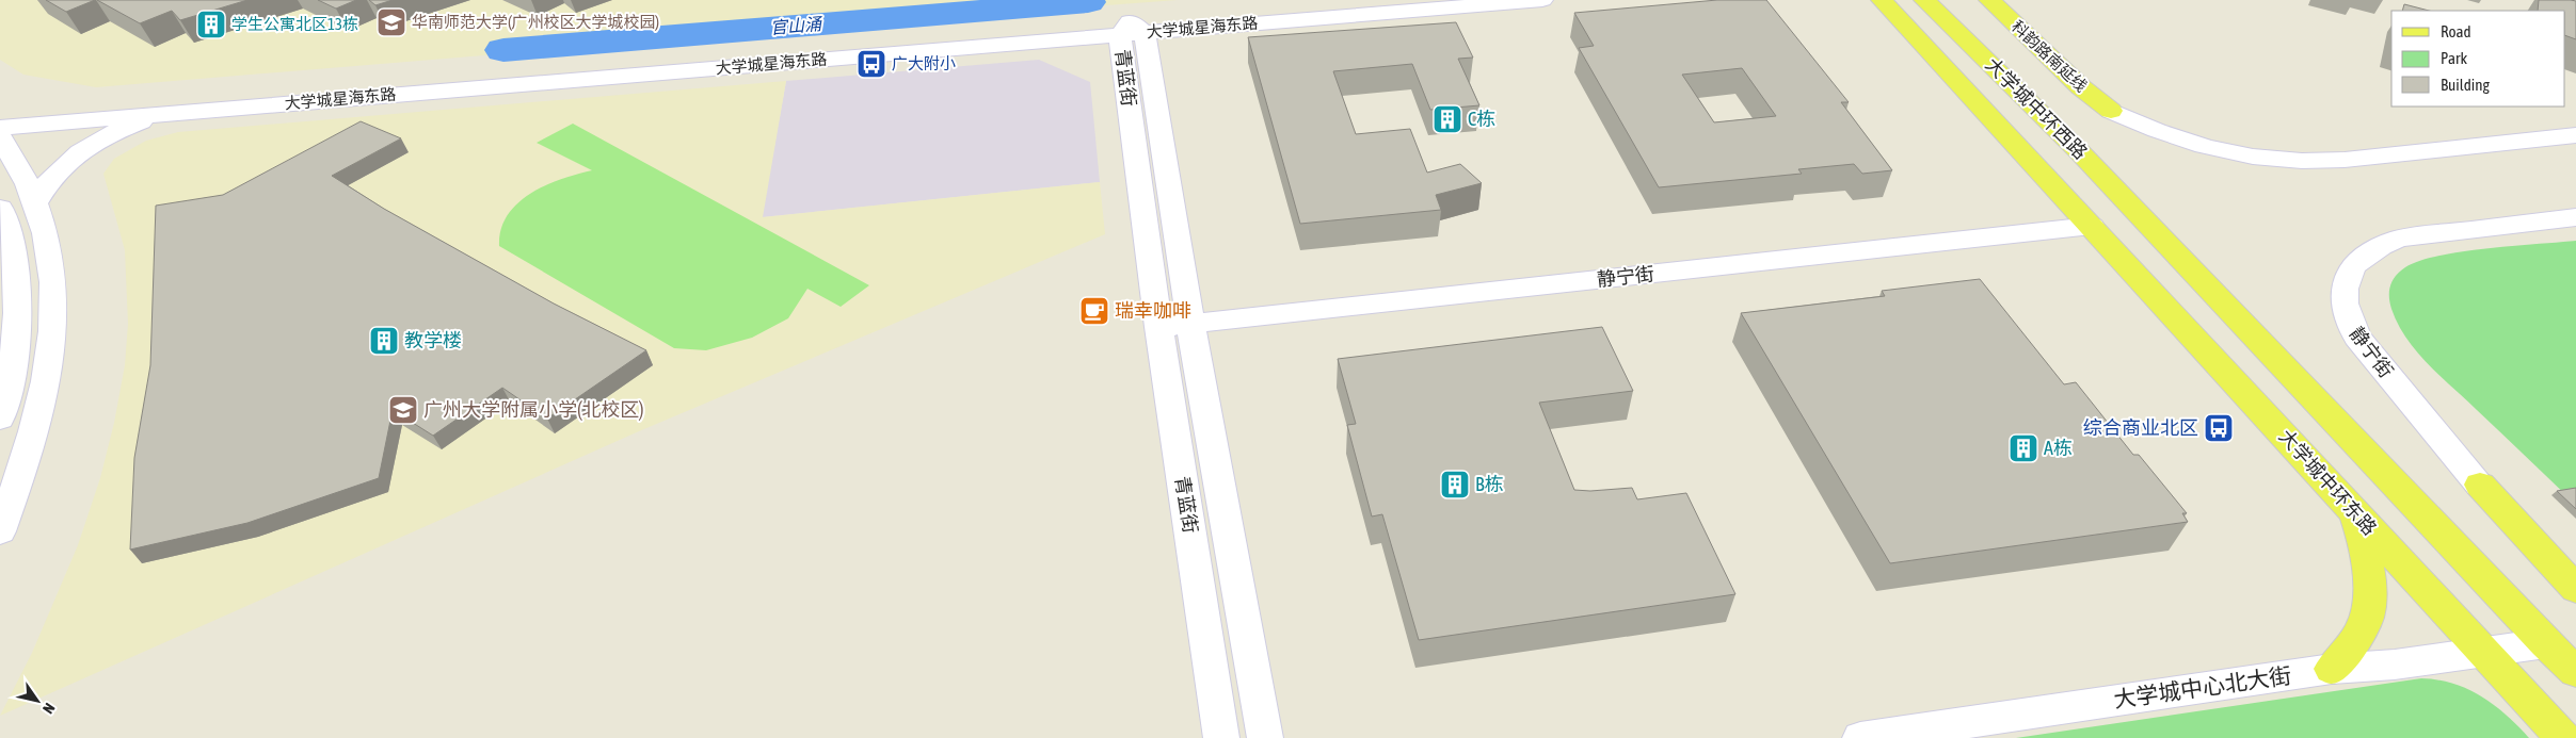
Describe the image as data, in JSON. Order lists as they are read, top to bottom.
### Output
{
  "streets": {
    "main road": [
      "大学城星海东路",
      "科韵路南延线",
      "青蓝街",
      "大学城中环西路",
      "静宁街",
      "大学城中环东路",
      "大学城中心北大街"
    ]
  },
  "crossings": [
    ["大学城星海东路", "青蓝街"],
    ["青蓝街", "静宁街"],
    ["大学城中环西路", "静宁街"],
    ["大学城中环西路", "大学城中环东路"],
    ["大学城中环西路", "大学城中心北大街"],
    ["静宁街", "大学城中环东路"],
    ["大学城中环东路", "大学城中心北大街"]
  ],
  "water": ["官山涌"],
  "places": {
    "school or university": ["华南师范大学(广州校区大学城校园)", "广州大学附属小学(北校区)"],
    "building": [
      "学生公寓北区13栋",
      "C栋",
      "教学楼",
      "A栋",
      "B栋"
    ],
    "bus stop": ["广大附小", "综合商业北区"],
    "cafe": ["瑞幸咖啡"]
  },
  "legend": ["Road", "Park", "Building"],
  "north": "bottom right"
}
